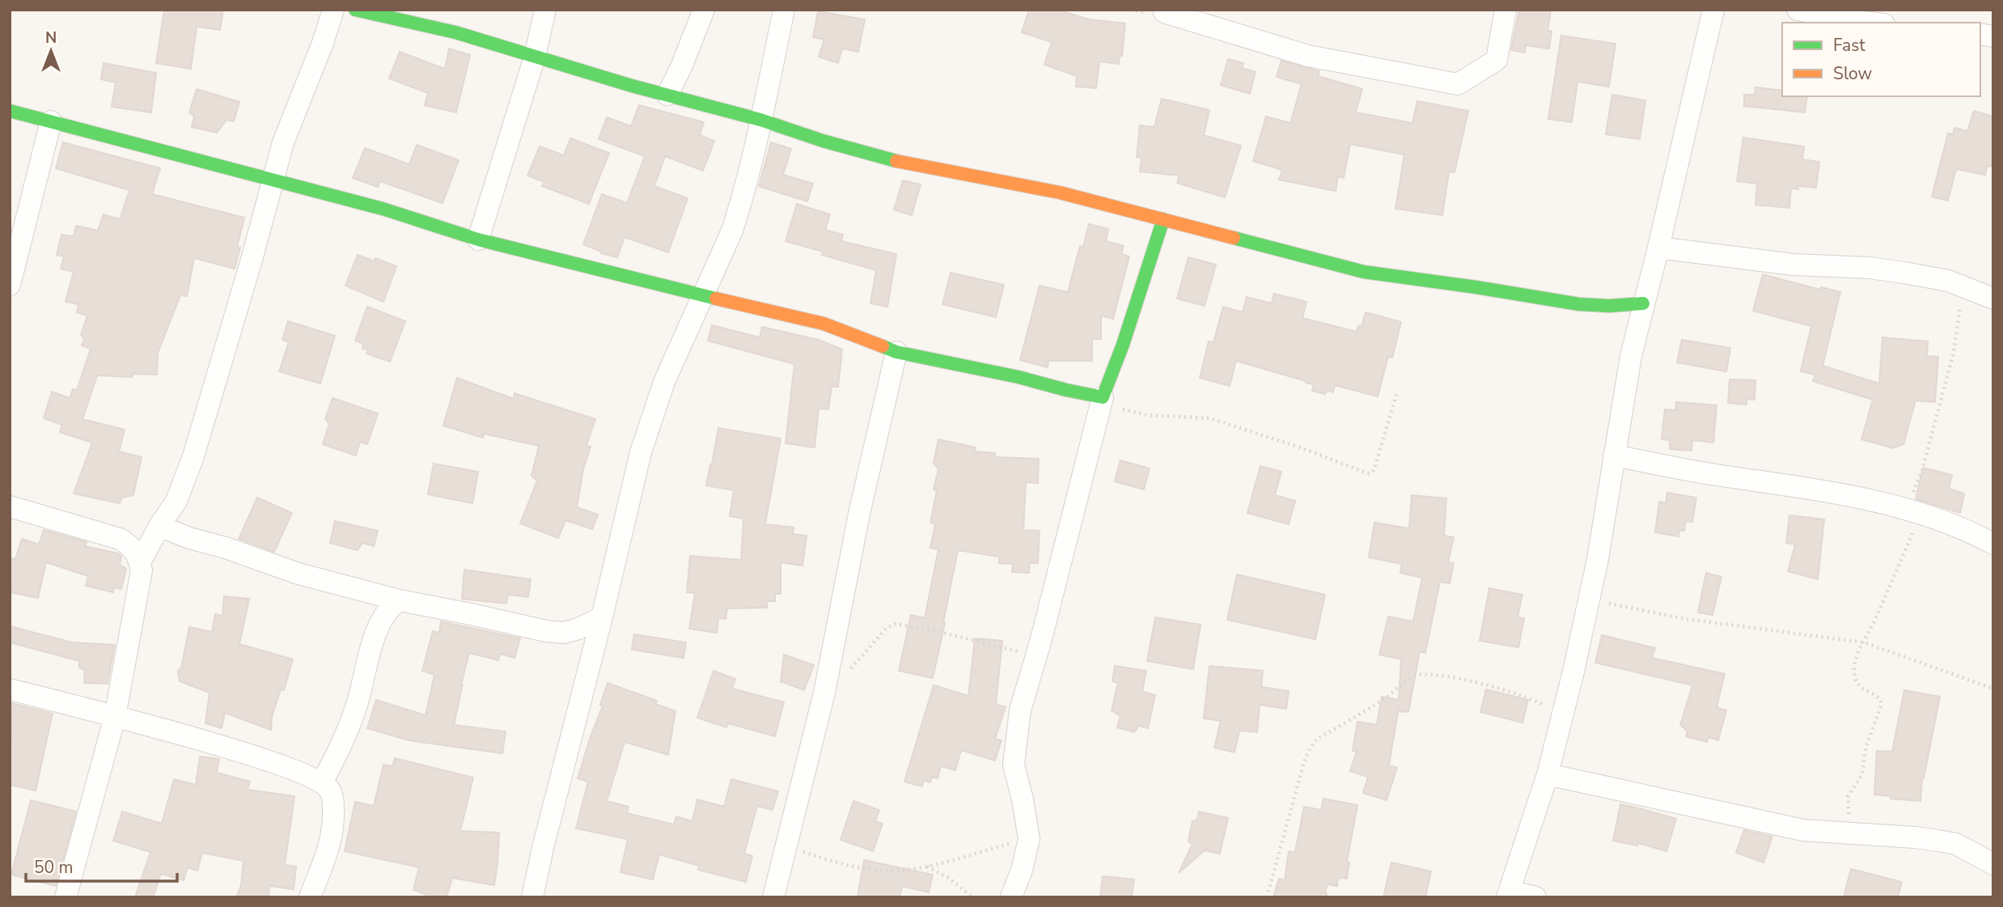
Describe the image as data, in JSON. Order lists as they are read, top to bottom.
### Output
{
  "legend": ["Fast", "Slow"],
  "scale_bar": "50 m",
  "north": "top"
}
